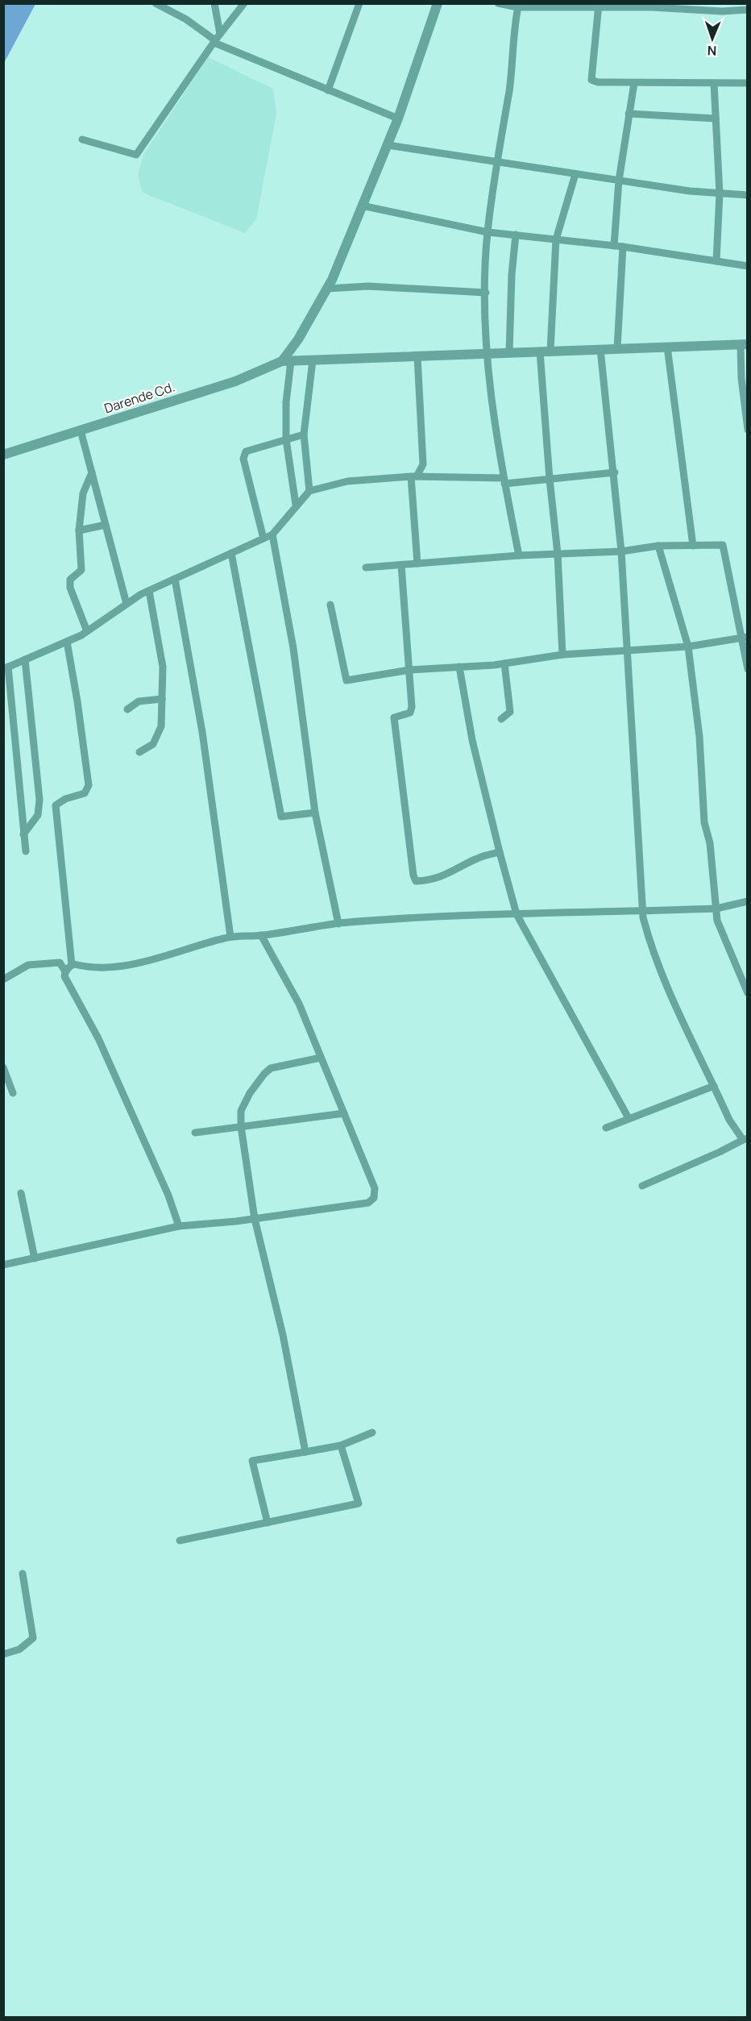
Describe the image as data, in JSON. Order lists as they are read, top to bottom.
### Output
{
  "streets": {
    "street": ["Darende Cd."]
  },
  "north": "bottom"
}
